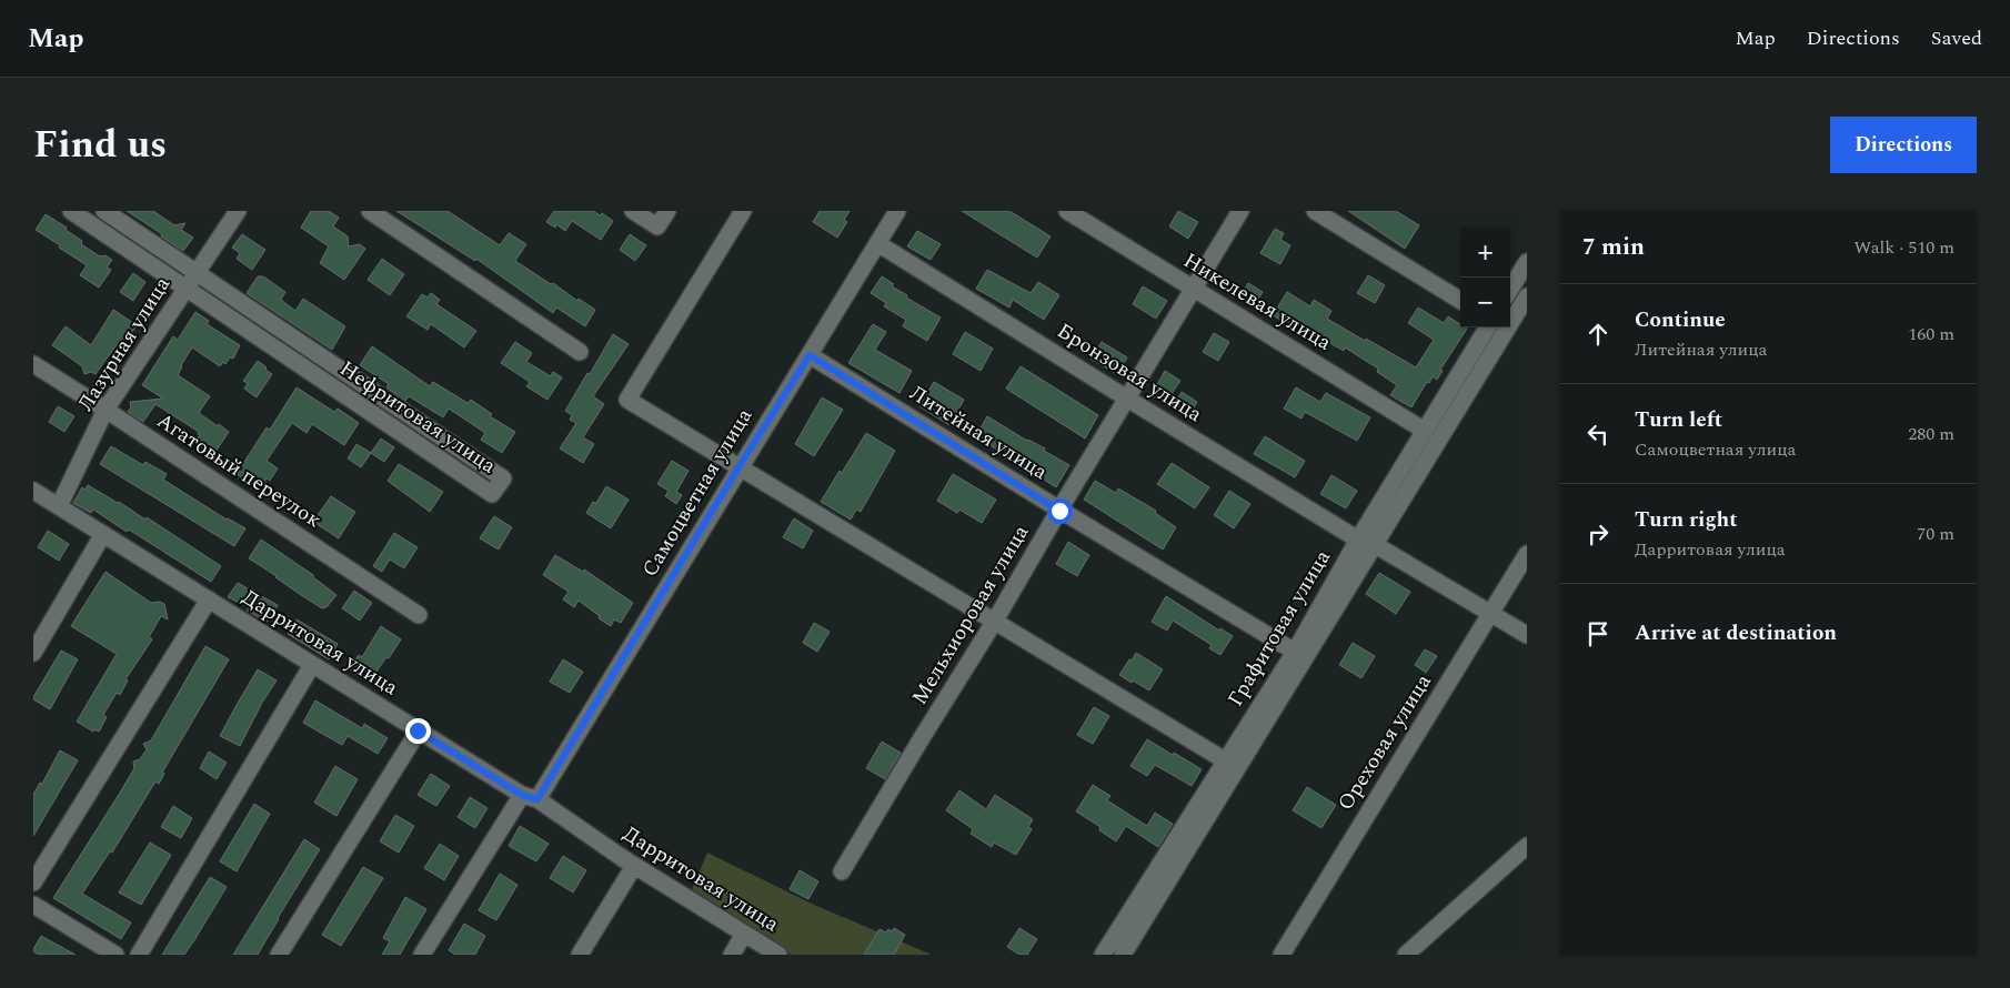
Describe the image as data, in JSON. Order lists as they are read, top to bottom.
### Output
{
  "streets": {
    "street": [
      "Никелевая улица",
      "Лазурная улица",
      "Бронзовая улица",
      "Нефритовая улица",
      "Литейная улица",
      "Агатовый переулок",
      "Самоцветная улица",
      "Мельхиоровая улица",
      "Графитовая улица",
      "Дарритовая улица",
      "Ореховая улица"
    ]
  },
  "crossings": [
    ["Никелевая улица", "Мельхиоровая улица"],
    ["Никелевая улица", "Графитовая улица"],
    ["Лазурная улица", "Нефритовая улица"],
    ["Лазурная улица", "Агатовый переулок"],
    ["Лазурная улица", "Дарритовая улица"],
    ["Бронзовая улица", "Самоцветная улица"],
    ["Бронзовая улица", "Мельхиоровая улица"],
    ["Бронзовая улица", "Графитовая улица"],
    ["Бронзовая улица", "Ореховая улица"],
    ["Литейная улица", "Самоцветная улица"],
    ["Литейная улица", "Мельхиоровая улица"],
    ["Литейная улица", "Графитовая улица"],
    ["Самоцветная улица", "Дарритовая улица"]
  ],
  "page": {
    "header": "Map",
    "nav": ["Map", "Directions", "Saved"],
    "title": "Find us",
    "buttons": "Directions",
    "heading": ["7 min", "Walk · 510 m"],
    "map_buttons": ["+", "−"],
    "list": [
      ["Continue", "Литейная улица", "160 m"],
      ["Turn left", "Самоцветная улица", "280 m"],
      ["Turn right", "Дарритовая улица", "70 m"],
      "Arrive at destination"
    ]
  }
}
